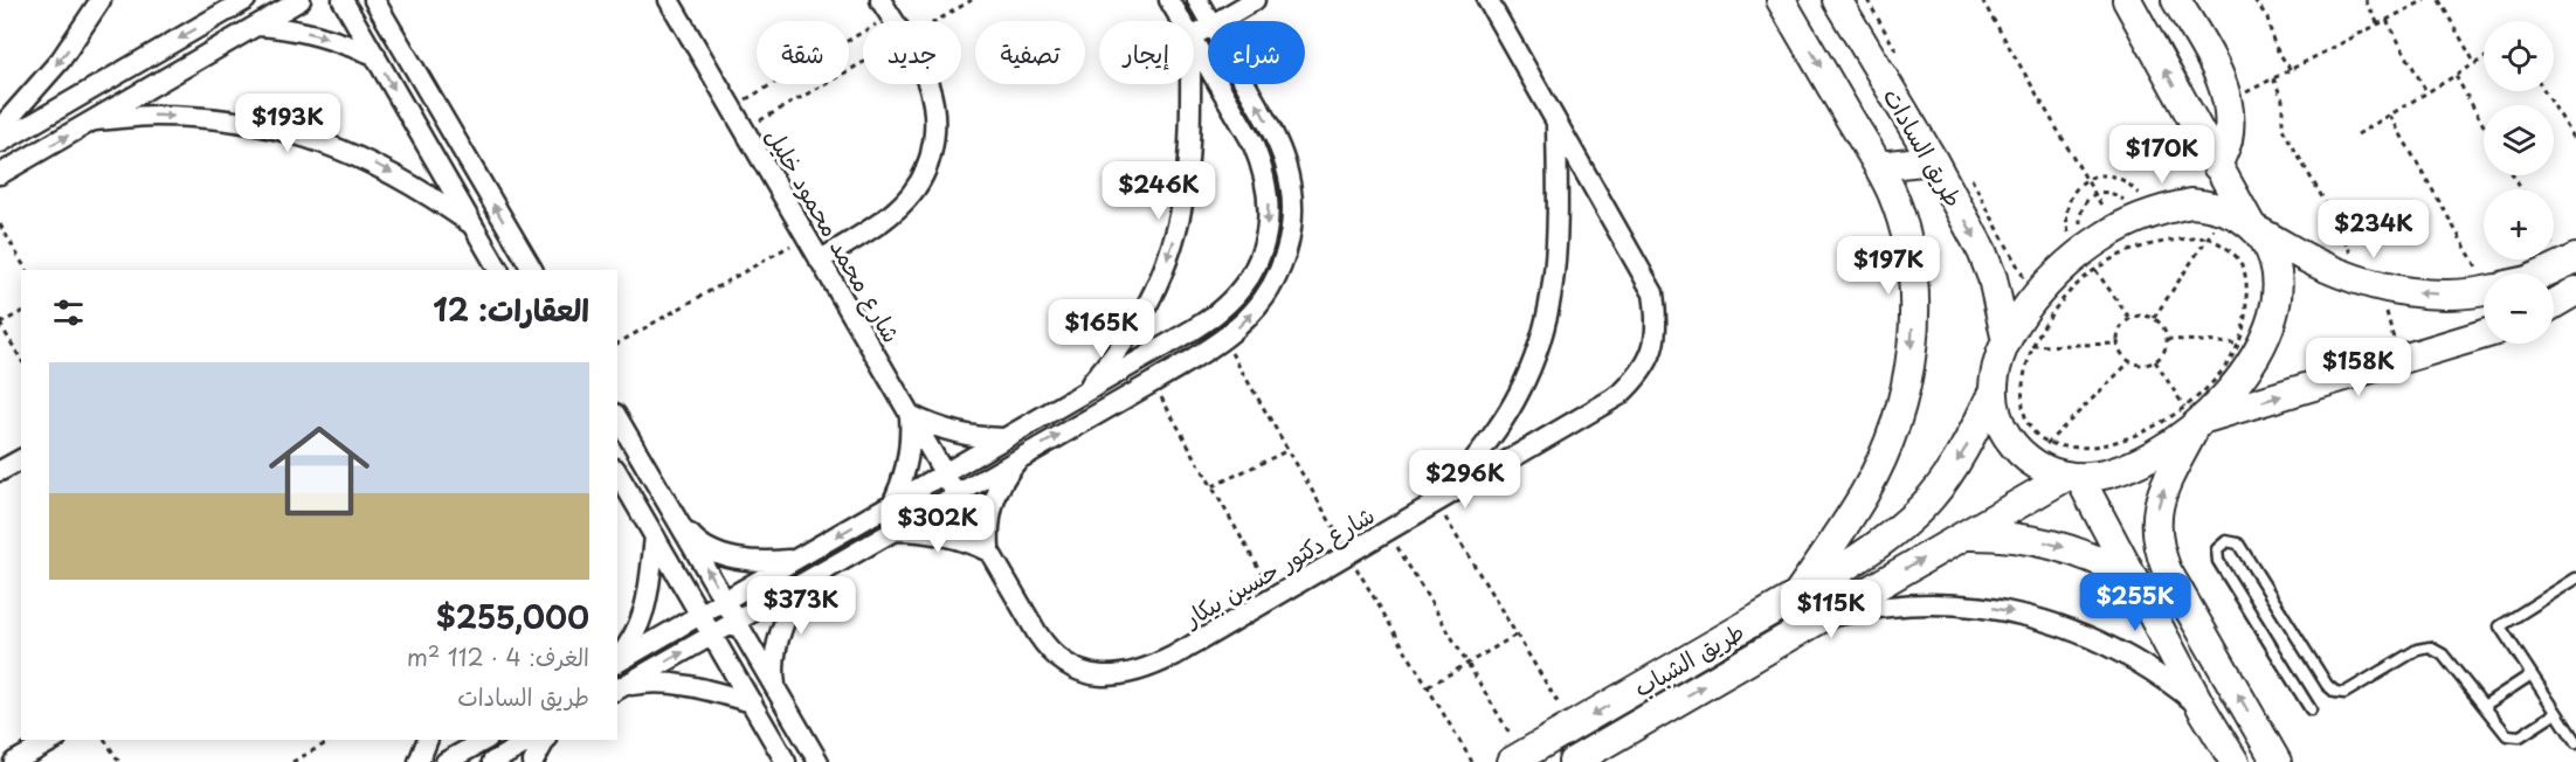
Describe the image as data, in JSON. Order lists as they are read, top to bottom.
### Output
{
  "streets": {
    "main road": ["طريق السادات", "طريق الشباب"],
    "street": ["شارع محمد محمود خليل", "شارع دكتور حسين بيكار"]
  },
  "crossings": [
    ["شارع محمد محمود خليل", "شارع دكتور حسين بيكار"]
  ],
  "page": {
    "map_buttons": ["+", "−"],
    "chip": [
      "شراء",
      "إيجار",
      "تصفية",
      "جديد",
      "شقة"
    ],
    "price": [
      "$193K",
      "$170K",
      "$246K",
      "$234K",
      "$197K",
      "$165K",
      "$158K",
      "$296K",
      "$302K",
      "$255K",
      "$373K",
      "$115K"
    ],
    "heading": "العقارات: 12",
    "list": [
      {
        "name": "$255,000",
        "note": "الغرف: 4 · 112 m² · طريق السادات"
      }
    ]
  }
}
